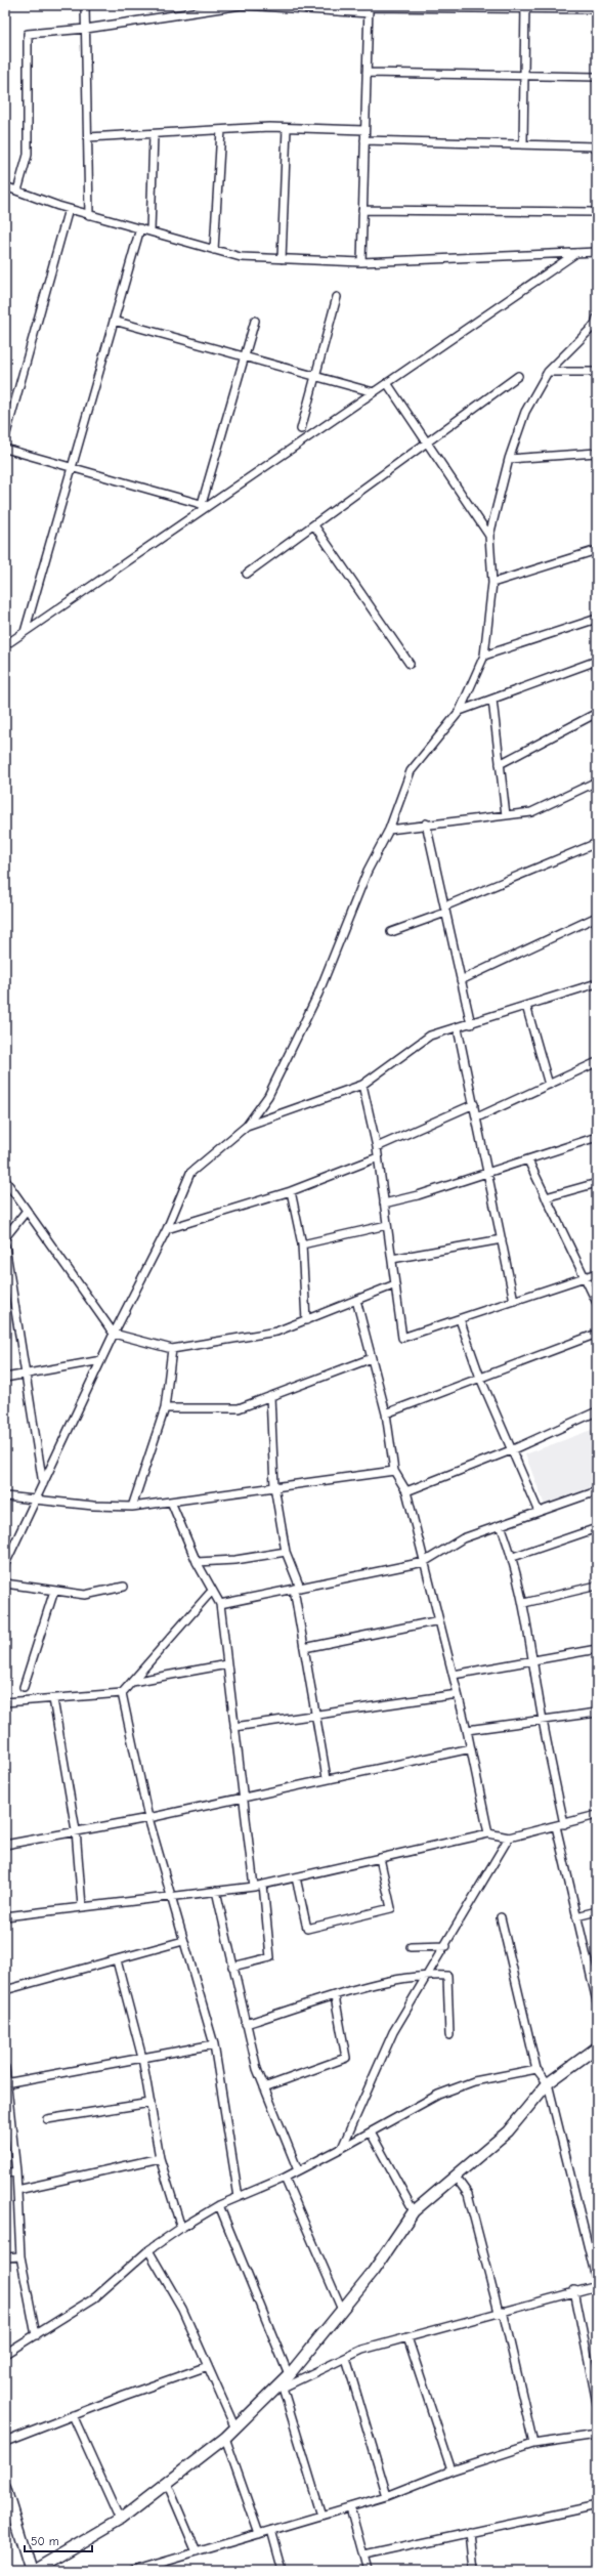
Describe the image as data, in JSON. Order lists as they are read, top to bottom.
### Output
{
  "scale_bar": "50 m"
}
